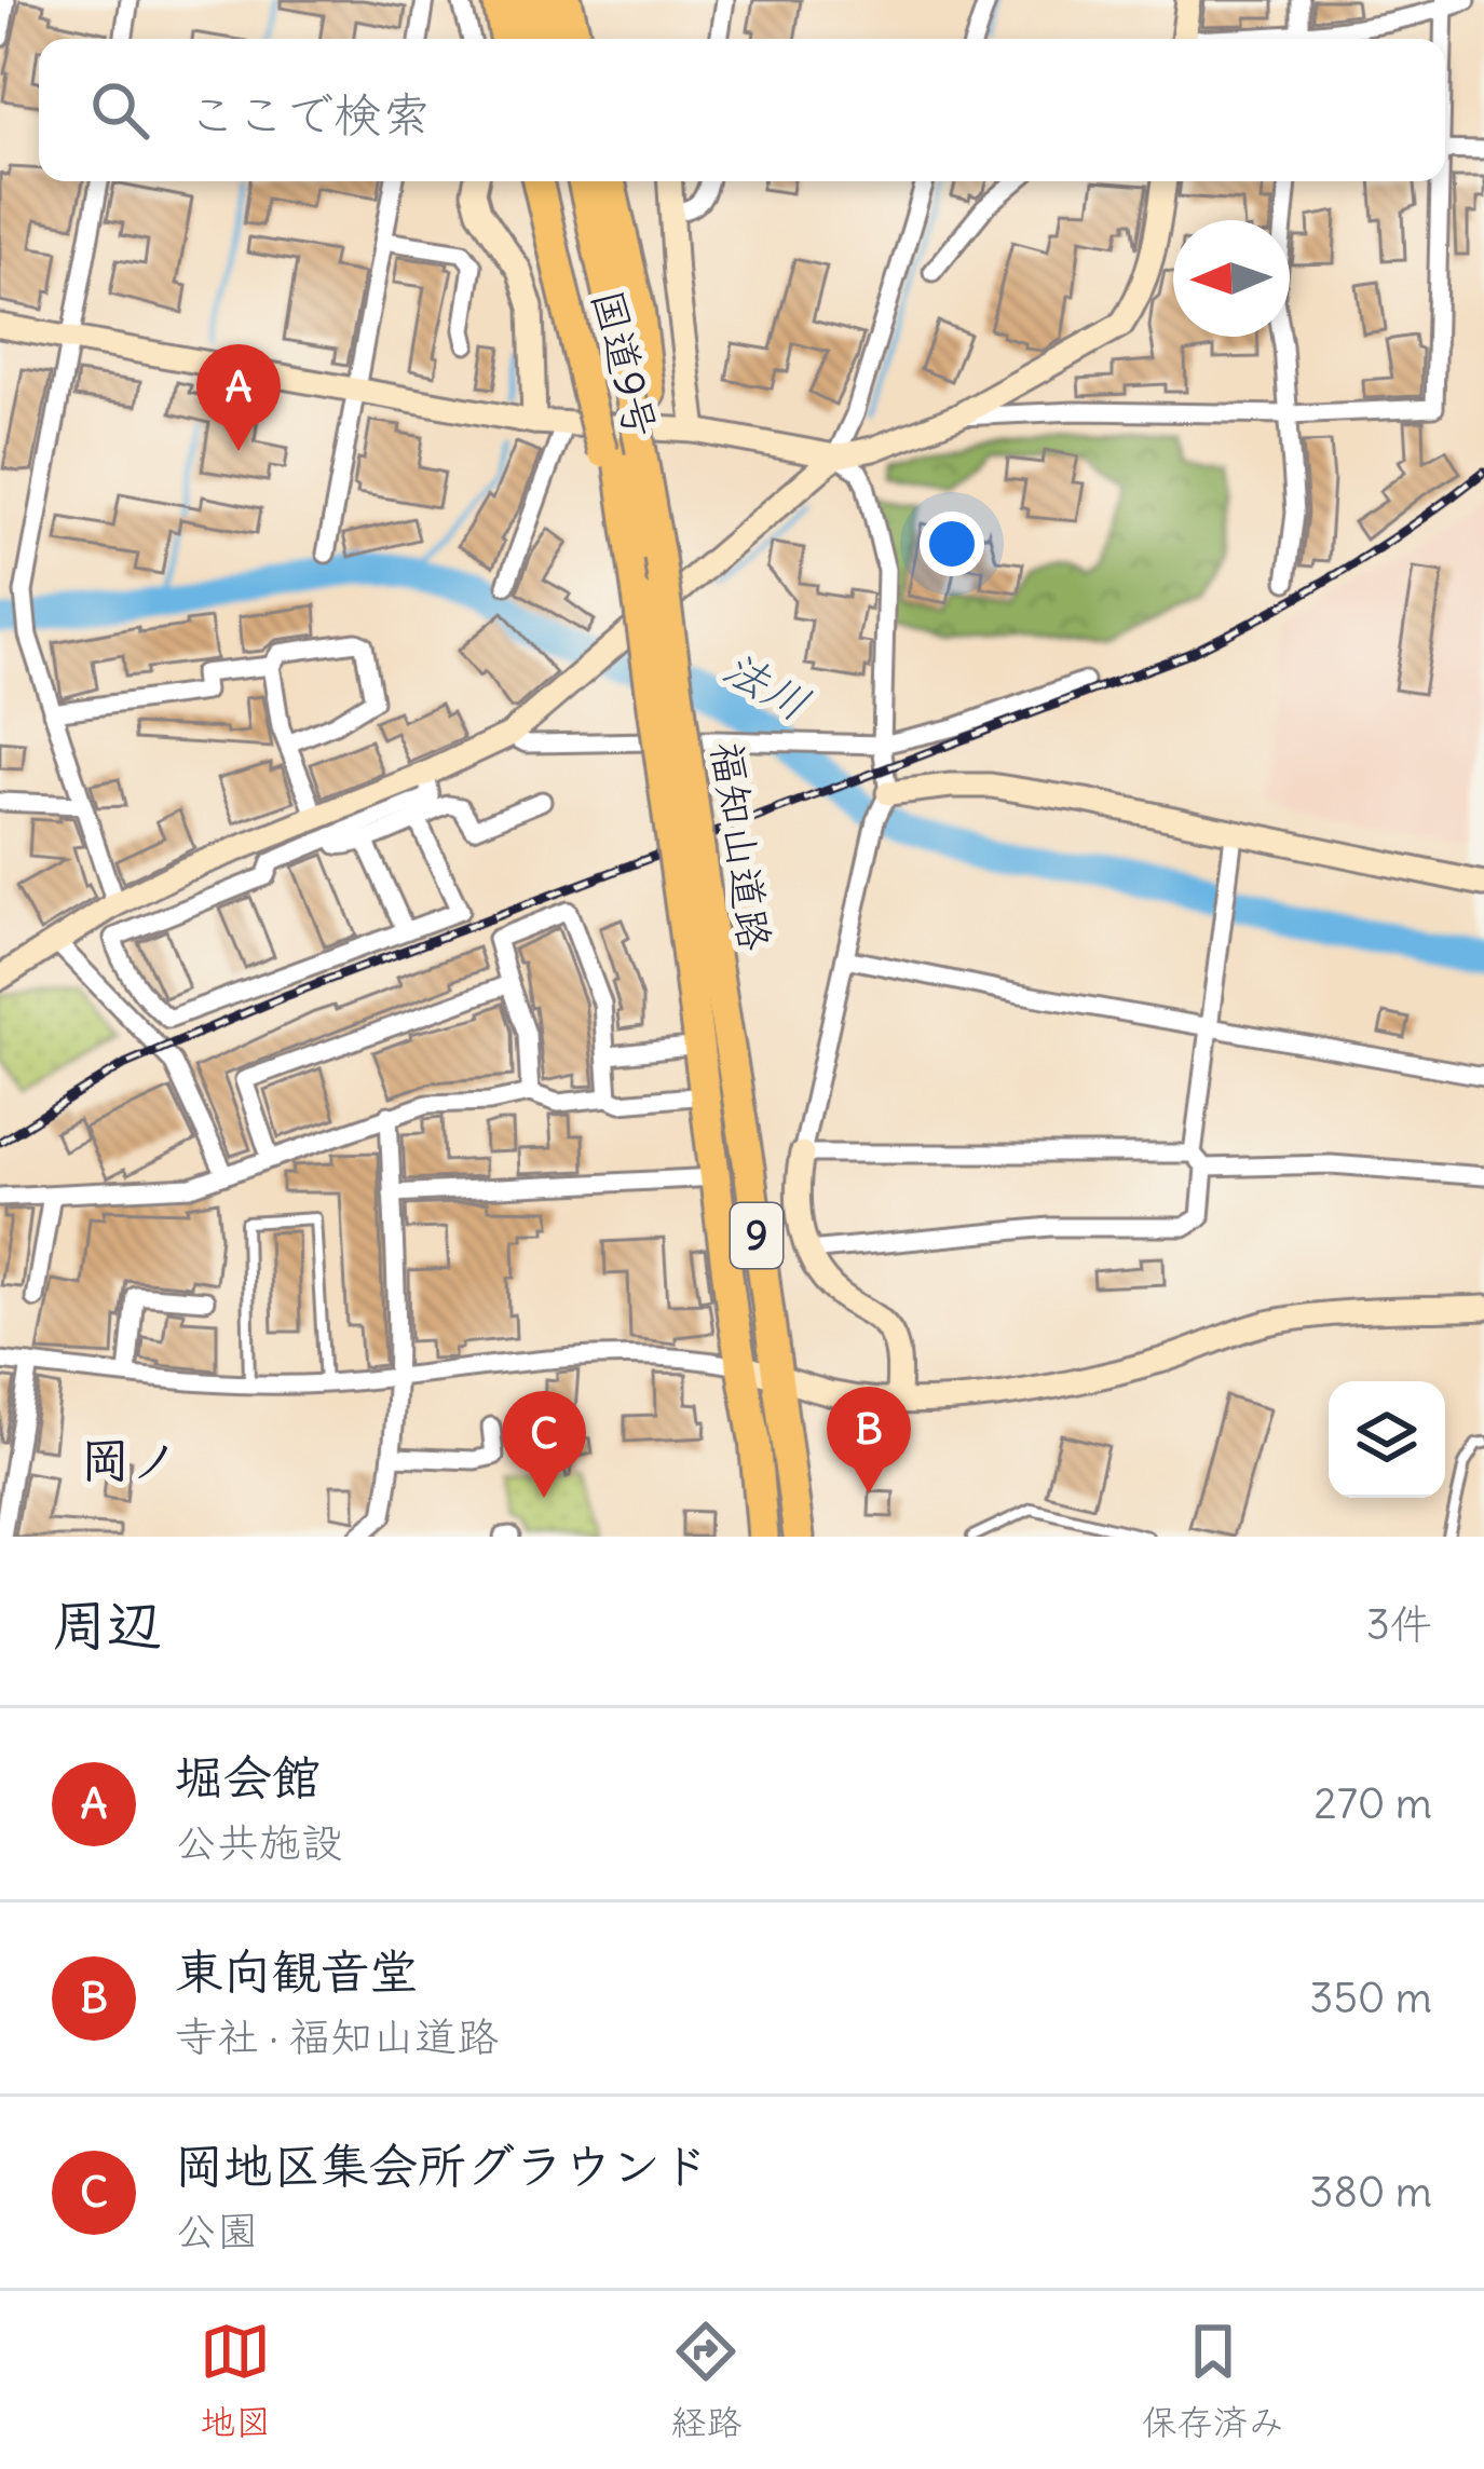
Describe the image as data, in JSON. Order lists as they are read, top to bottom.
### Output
{
  "streets": {
    "highway": ["国道9号", "福知山道路", "9"]
  },
  "crossings": [
    ["国道9号", "福知山道路"],
    ["国道9号", "9"]
  ],
  "districts": ["岡ノ"],
  "water": ["法川"],
  "north": "left",
  "page": {
    "search": "ここで検索",
    "pins": ["A", "B", "C"],
    "heading": ["周辺", "3件"],
    "list": [
      {
        "mark": "A",
        "name": "堀会館",
        "note": "公共施設",
        "value": "270 m"
      },
      {
        "mark": "B",
        "name": "東向観音堂",
        "note": "寺社 · 福知山道路",
        "value": "350 m"
      },
      {
        "mark": "C",
        "name": "岡地区集会所グラウンド",
        "note": "公園",
        "value": "380 m"
      }
    ],
    "nav": ["地図", "経路", "保存済み"]
  }
}
